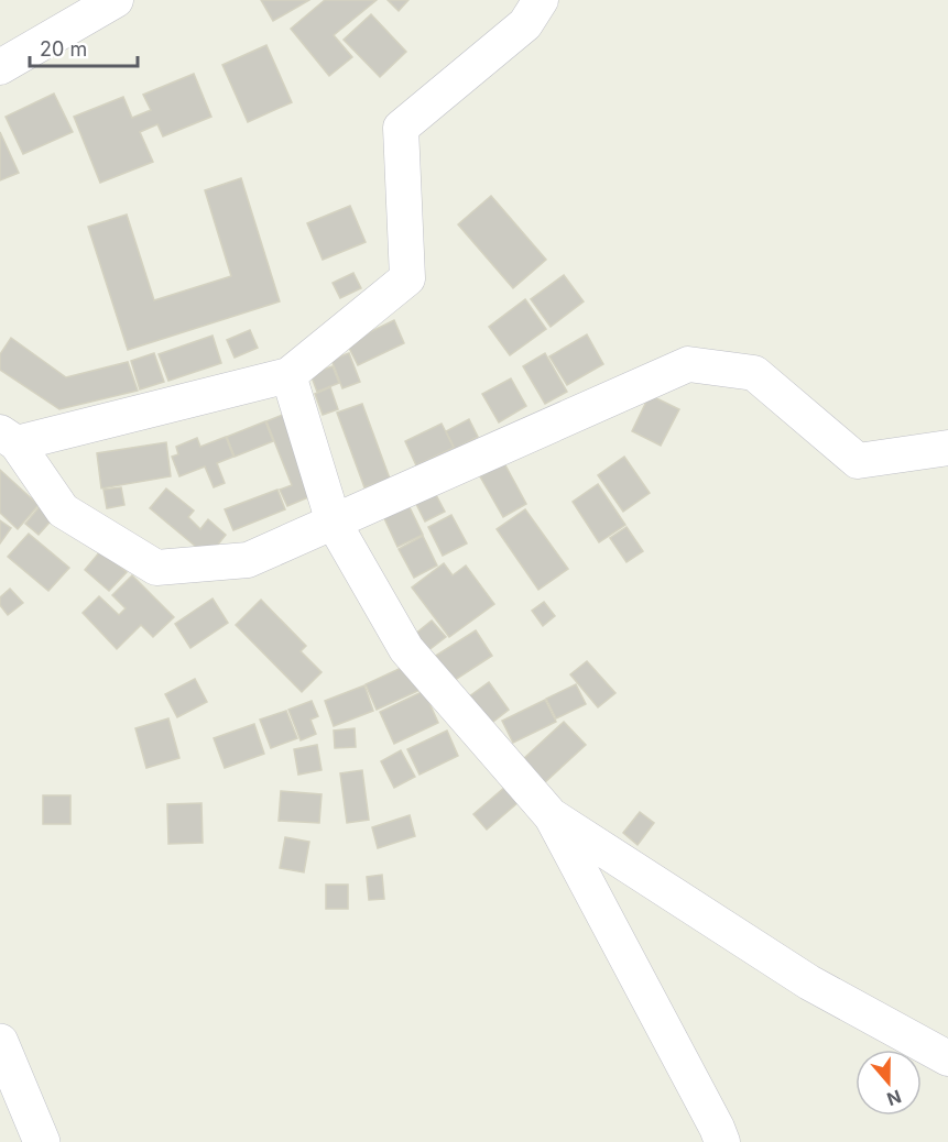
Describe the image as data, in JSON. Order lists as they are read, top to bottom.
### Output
{
  "scale_bar": "20 m",
  "north": "bottom"
}
